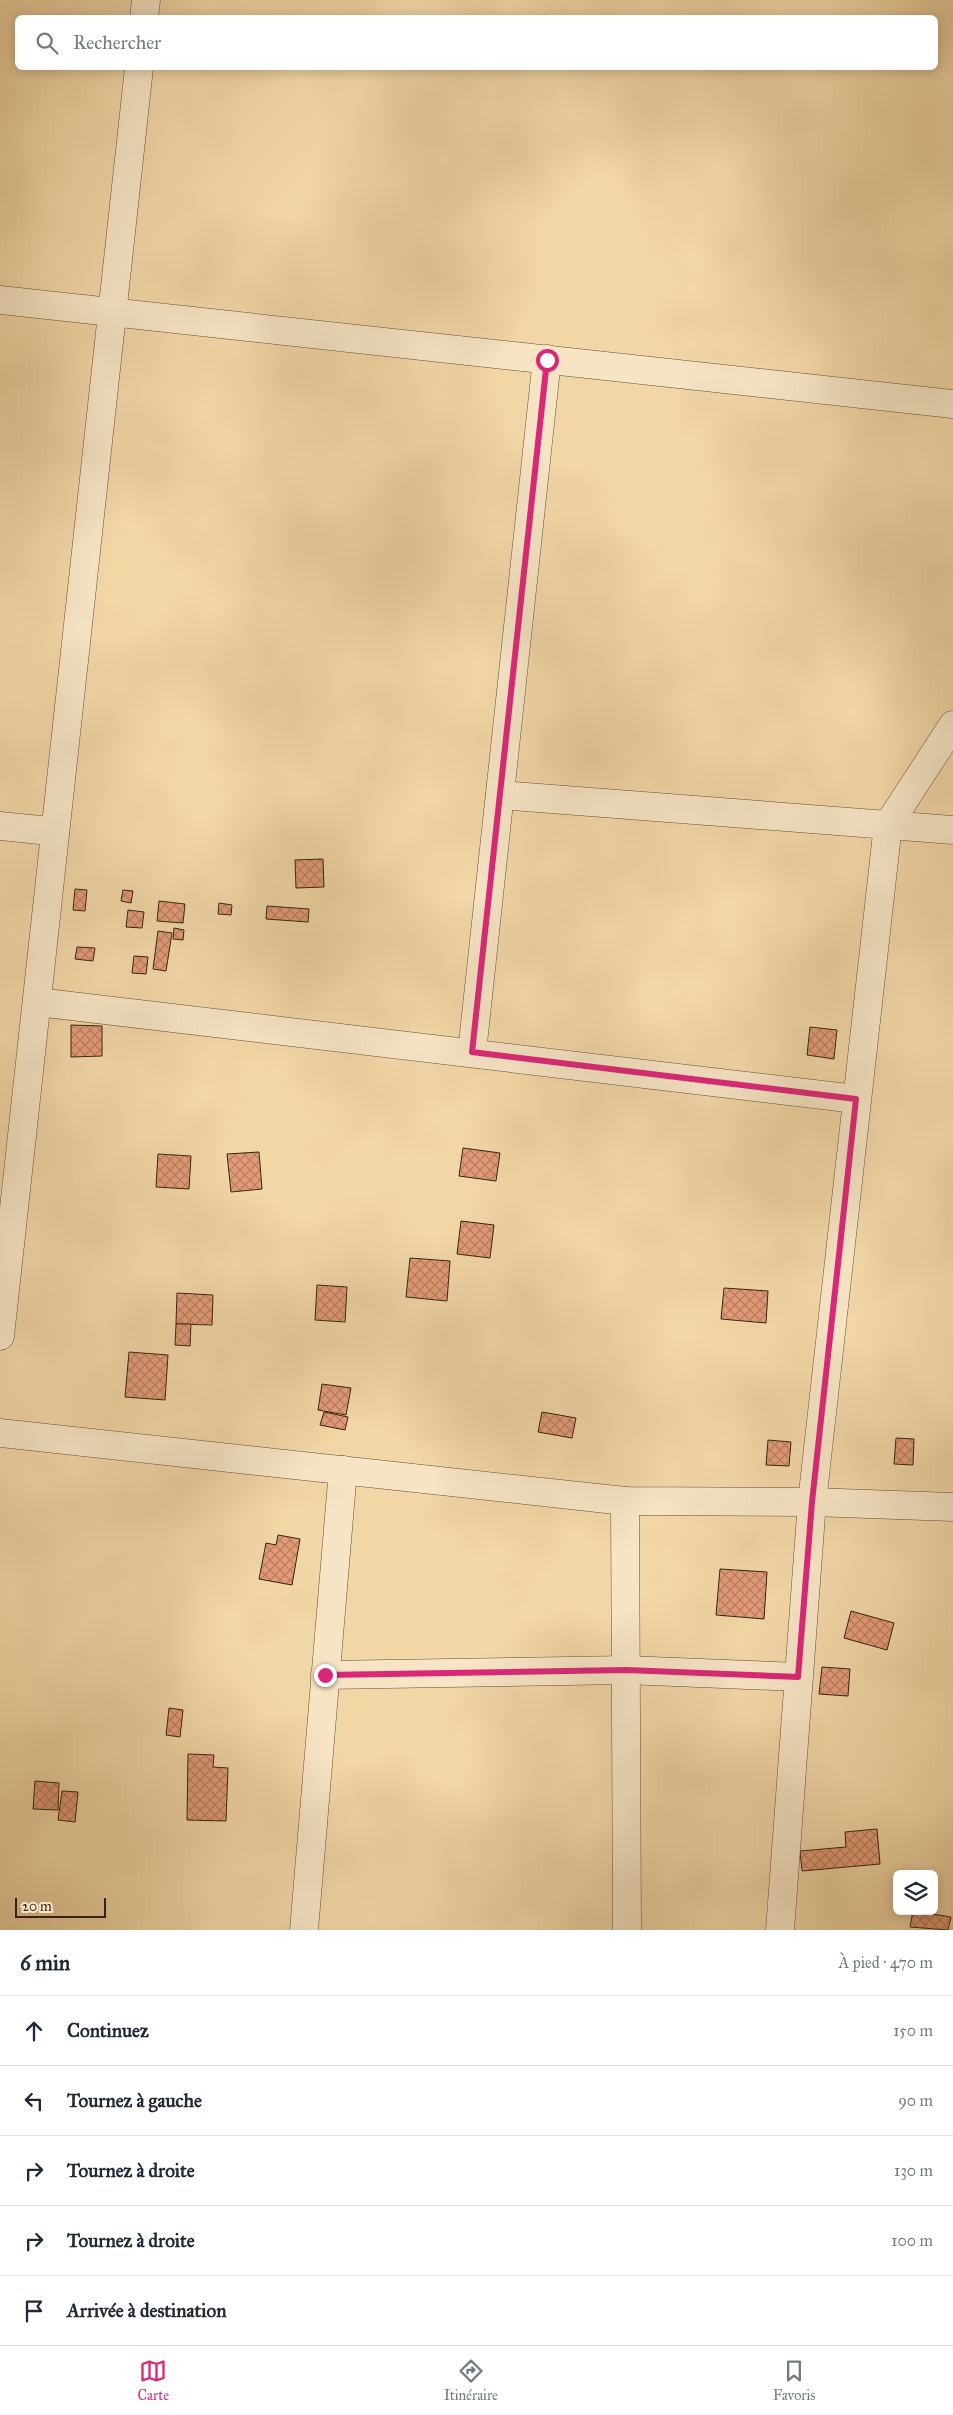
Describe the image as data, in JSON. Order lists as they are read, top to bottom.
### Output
{
  "scale_bar": "20 m",
  "page": {
    "search": "Rechercher",
    "scale": "20 m",
    "heading": ["6 min", "À pied · 470 m"],
    "list": [
      ["Continuez", "150 m"],
      ["Tournez à gauche", "90 m"],
      ["Tournez à droite", "130 m"],
      ["Tournez à droite", "100 m"],
      "Arrivée à destination"
    ],
    "nav": ["Carte", "Itinéraire", "Favoris"]
  }
}
